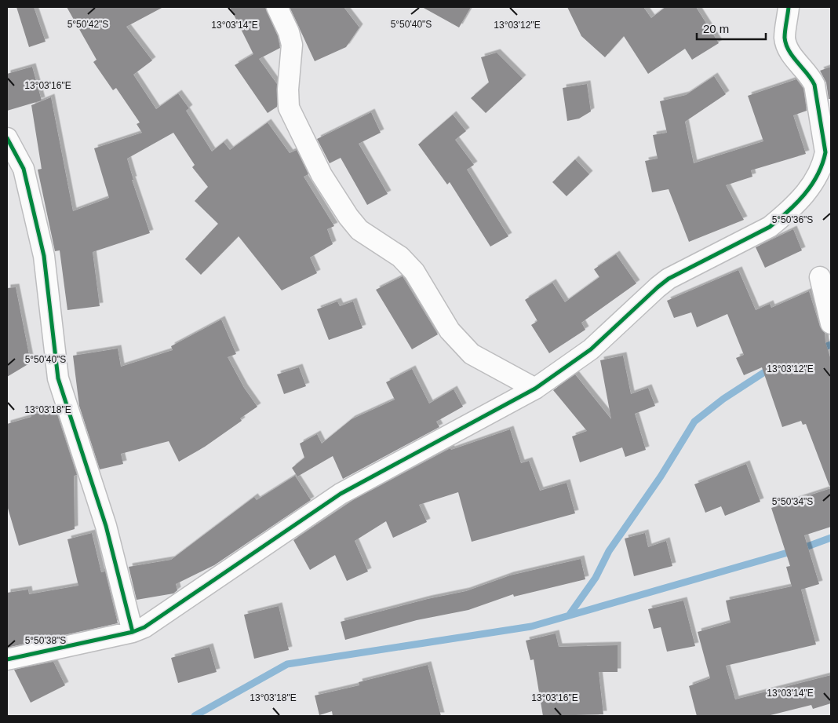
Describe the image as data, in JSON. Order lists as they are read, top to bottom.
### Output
{
  "scale_bar": "20 m",
  "coordinates": [
    "5°50'42\"S",
    "5°50'40\"S",
    "13°03'14\"E",
    "13°03'12\"E",
    "13°03'16\"E",
    "5°50'36\"S",
    "13°03'18\"E",
    "5°50'34\"S",
    "5°50'38\"S"
  ]
}
